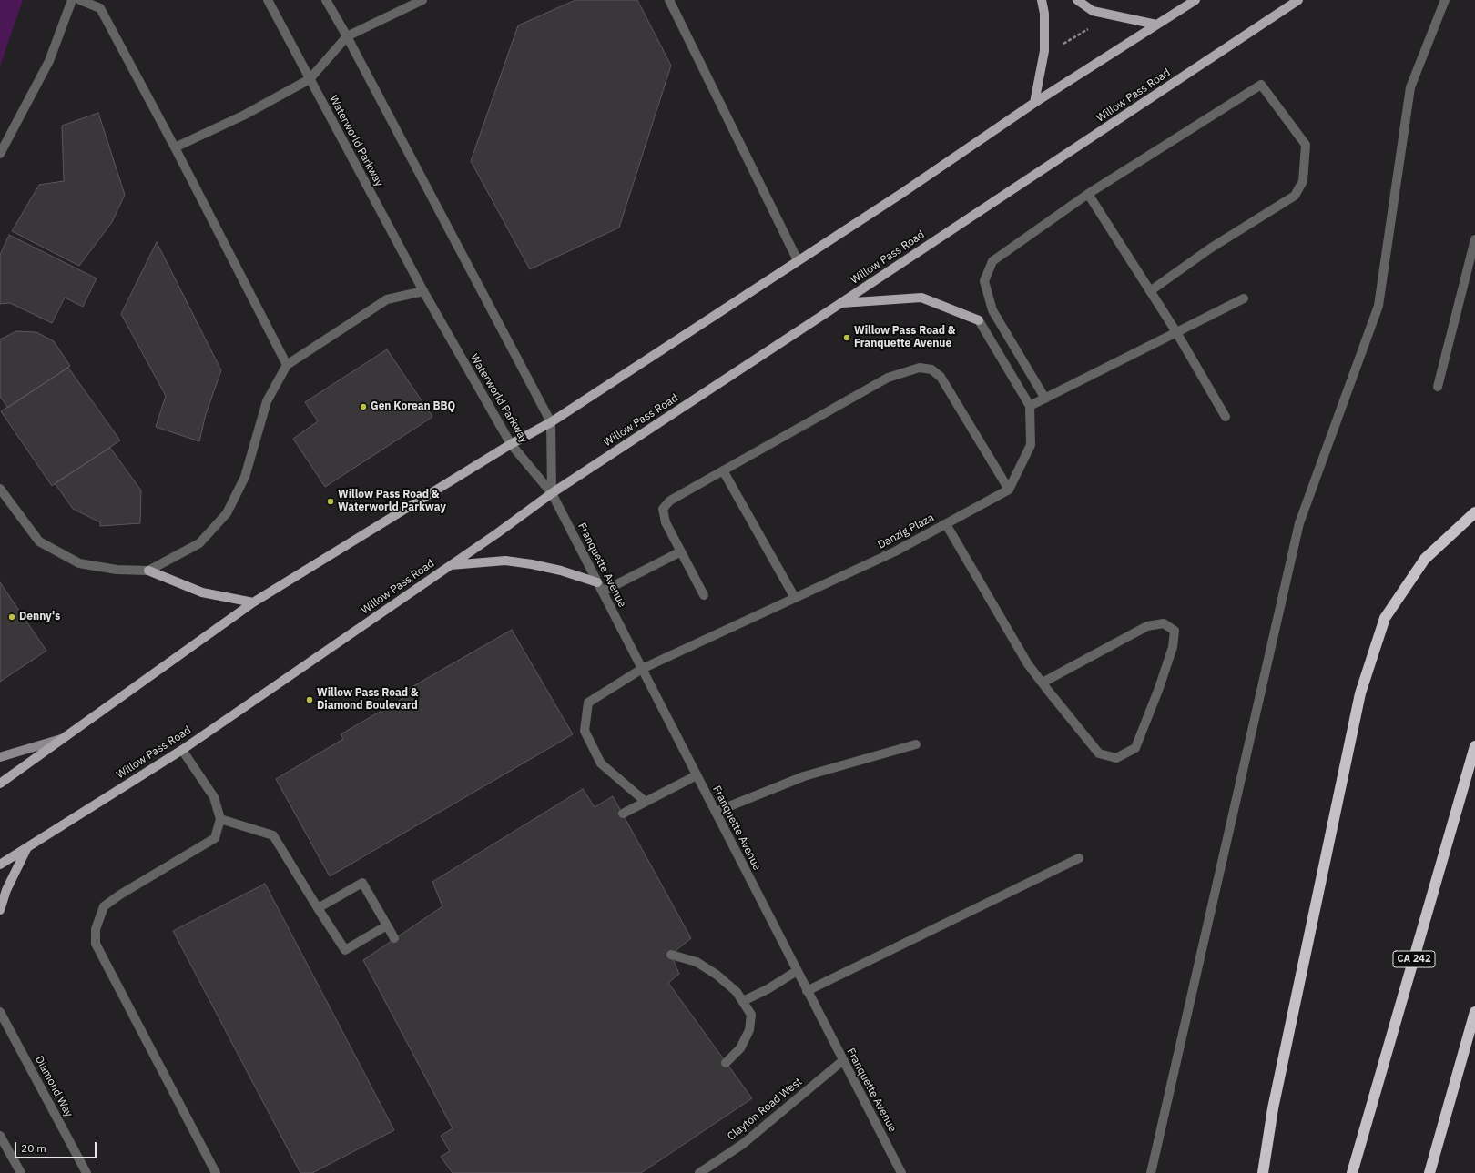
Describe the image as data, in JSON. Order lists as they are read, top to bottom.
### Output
{
  "streets": {
    "highway": ["CA 242"],
    "main road": ["Willow Pass Road"],
    "street": [
      "Waterworld Parkway",
      "Danzig Plaza",
      "Franquette Avenue",
      "Diamond Way",
      "Clayton Road West"
    ]
  },
  "crossings": [
    ["Willow Pass Road", "Waterworld Parkway"],
    ["Willow Pass Road", "Franquette Avenue"],
    ["Waterworld Parkway", "Franquette Avenue"],
    ["Danzig Plaza", "Franquette Avenue"],
    ["Franquette Avenue", "Clayton Road West"]
  ],
  "places": [
    "Willow Pass Road & Franquette Avenue",
    "Gen Korean BBQ",
    "Willow Pass Road & Waterworld Parkway",
    "Denny's",
    "Willow Pass Road & Diamond Boulevard"
  ],
  "scale_bar": "20 m"
}
